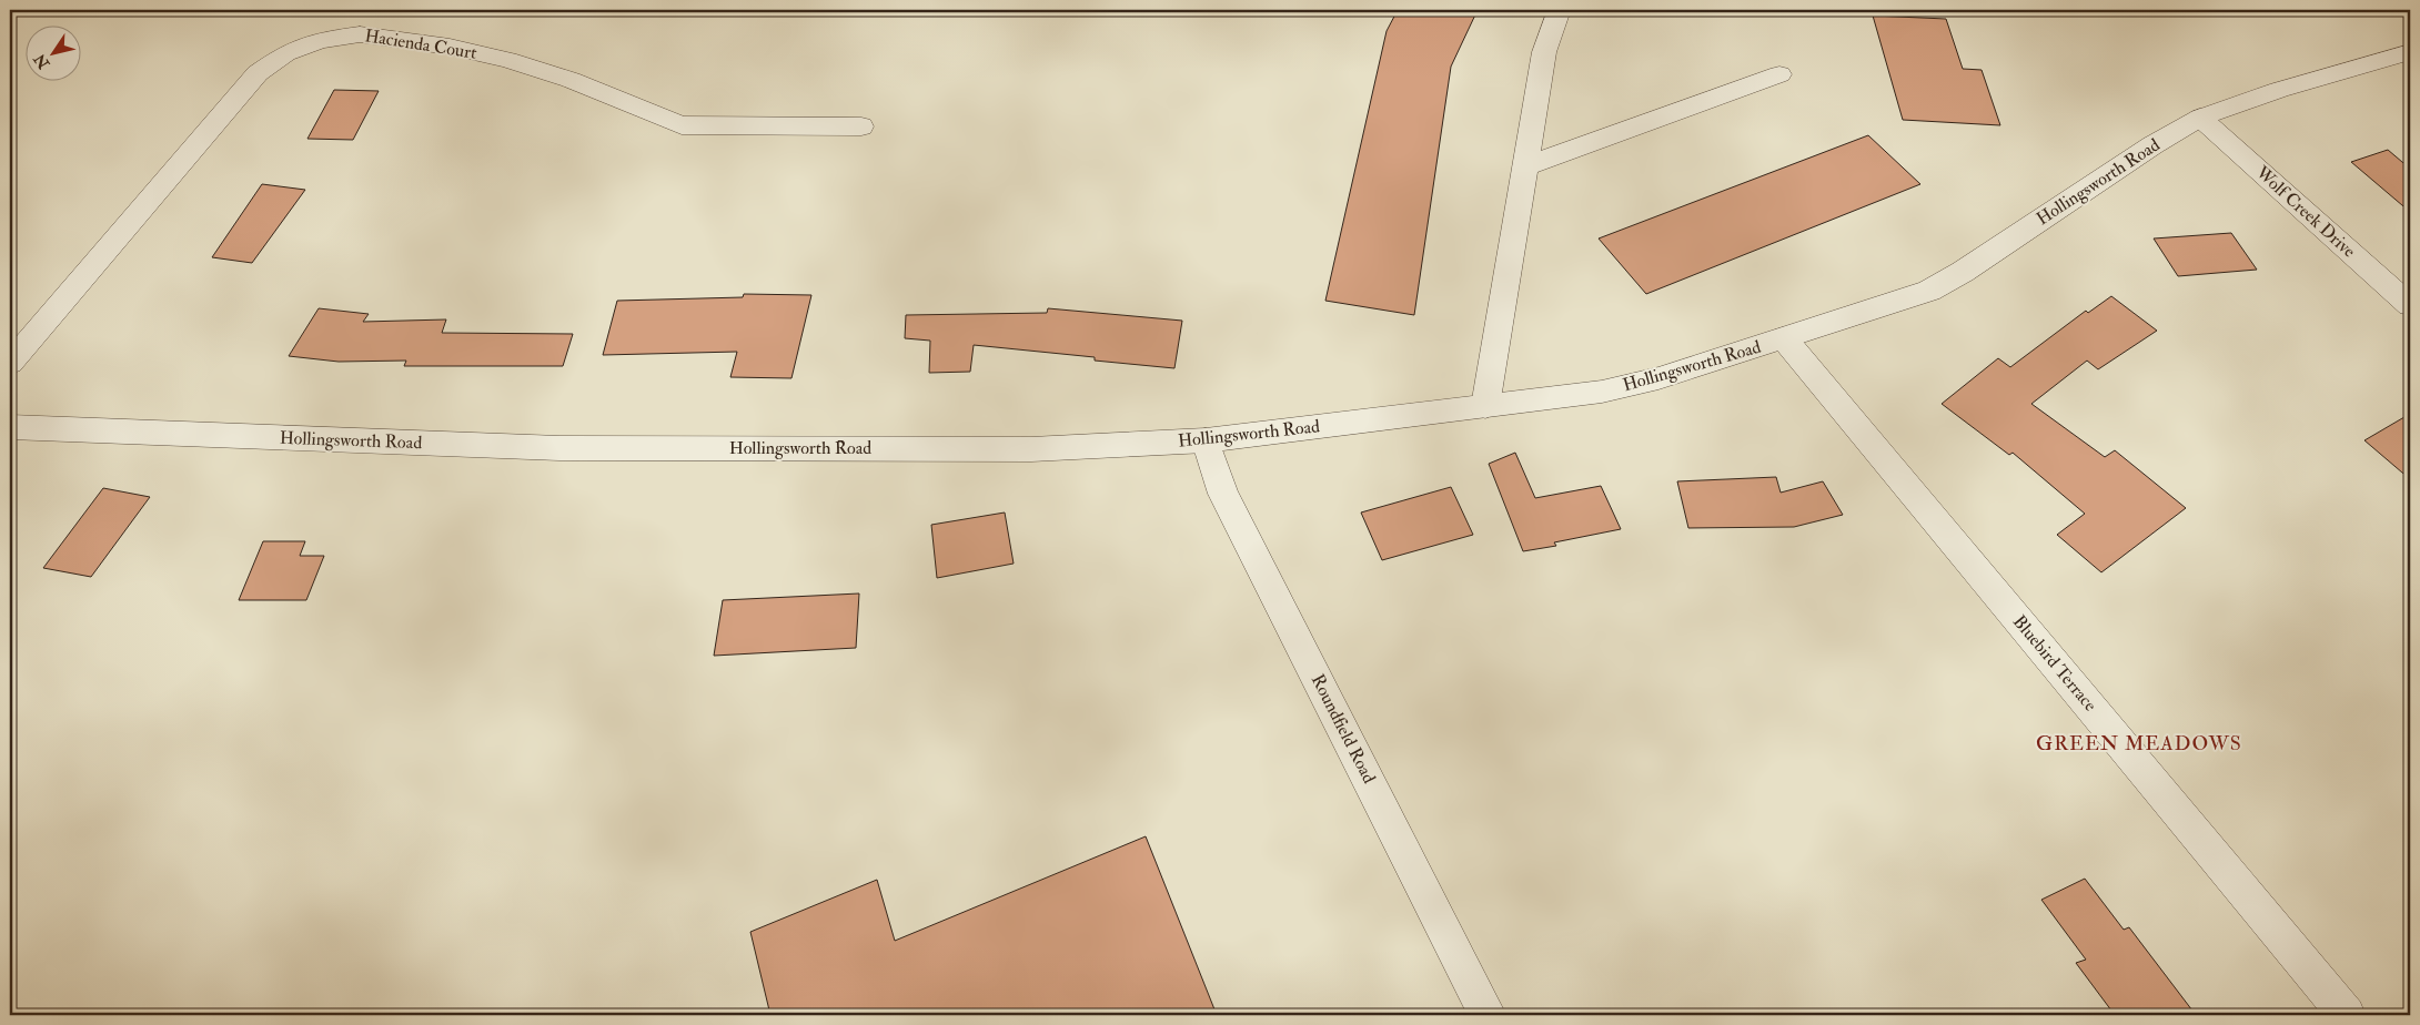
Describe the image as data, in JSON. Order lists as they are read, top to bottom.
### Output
{
  "streets": {
    "street": [
      "Hacienda Court",
      "Hollingsworth Road",
      "Wolf Creek Drive",
      "Bluebird Terrace",
      "Roundfield Road"
    ]
  },
  "crossings": [
    ["Hollingsworth Road", "Wolf Creek Drive"],
    ["Hollingsworth Road", "Bluebird Terrace"],
    ["Hollingsworth Road", "Roundfield Road"]
  ],
  "districts": ["GREEN MEADOWS"],
  "north": "bottom left"
}
